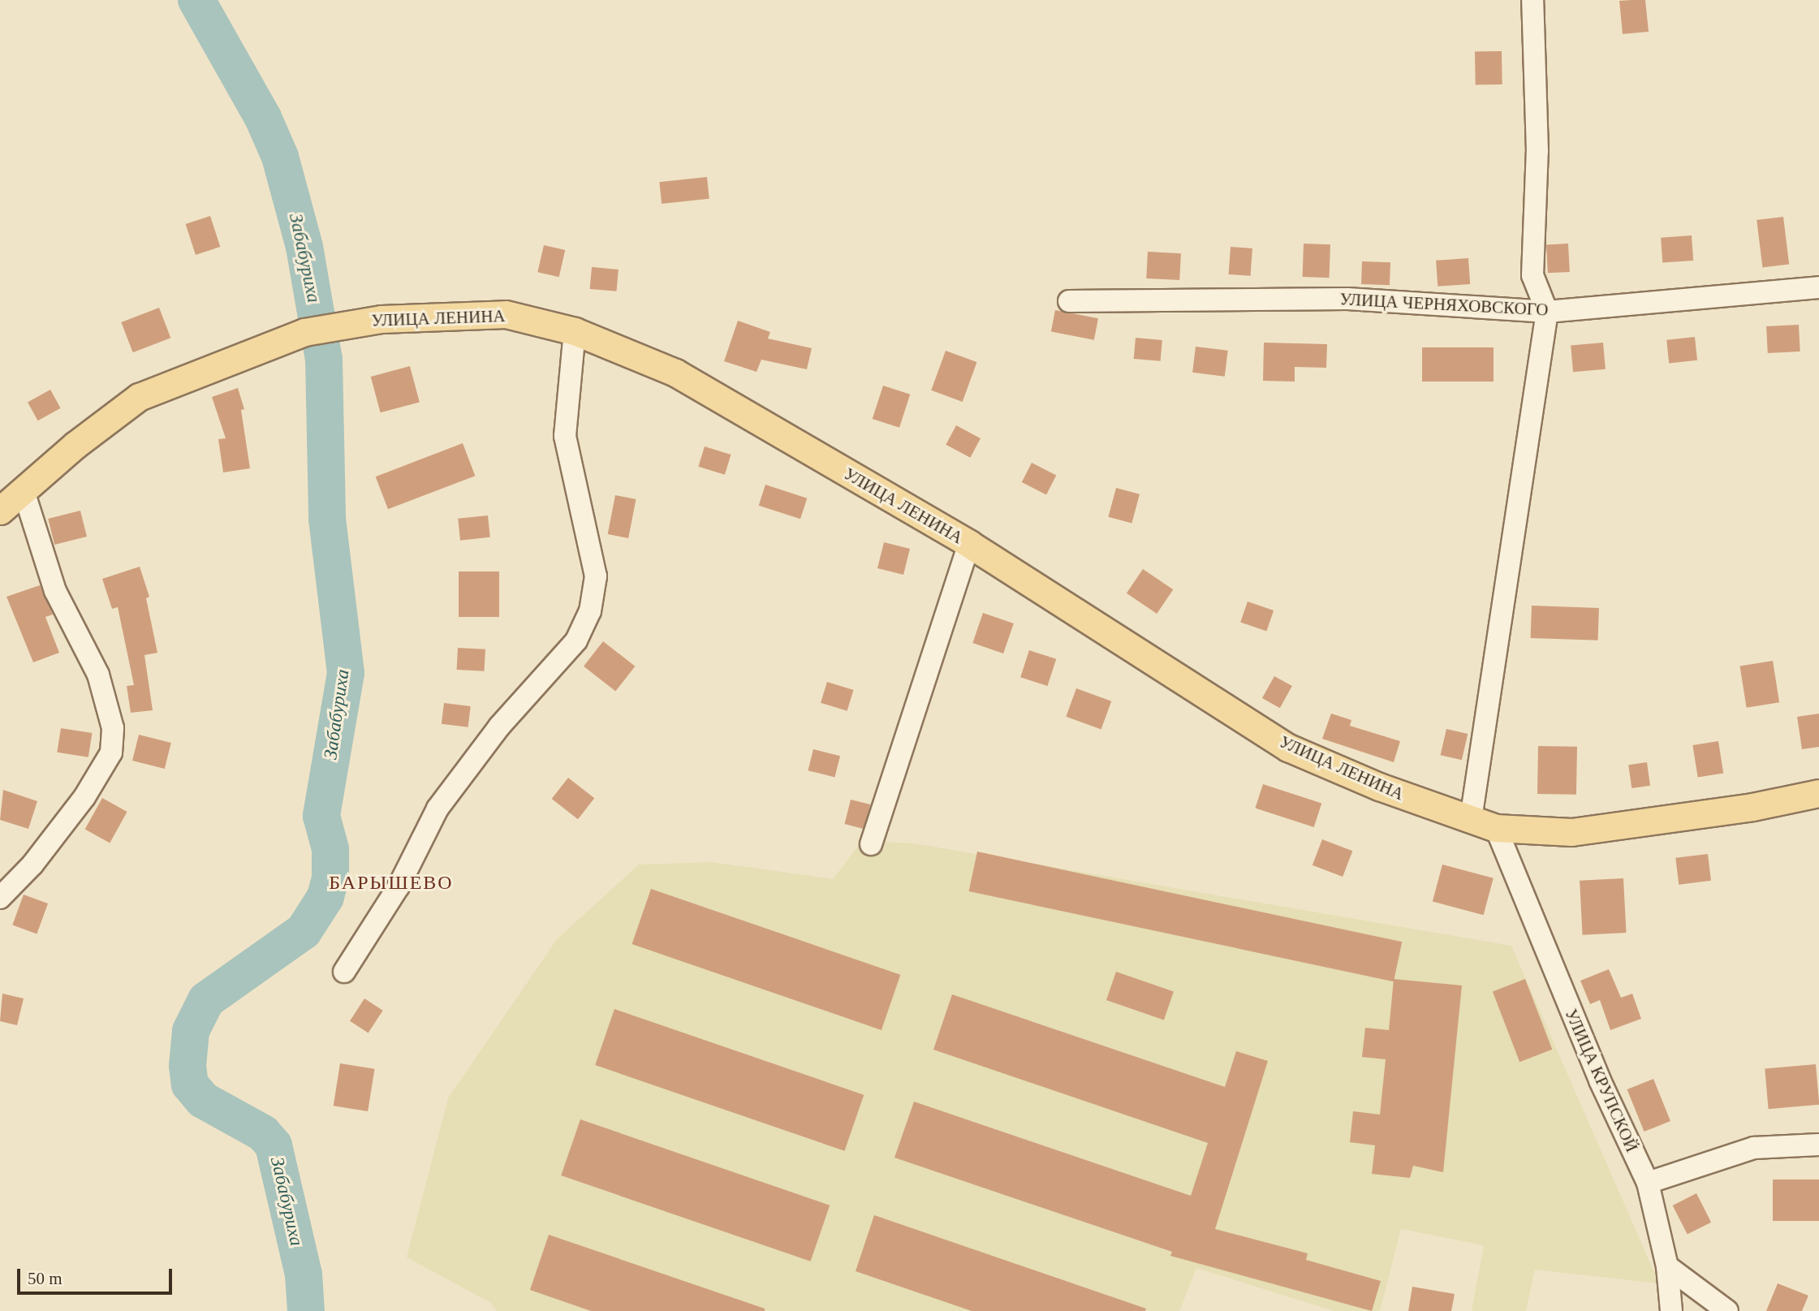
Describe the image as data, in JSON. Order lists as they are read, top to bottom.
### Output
{
  "streets": {
    "main road": ["УЛИЦА ЛЕНИНА"],
    "street": ["УЛИЦА ЧЕРНЯХОВСКОГО", "УЛИЦА КРУПСКОЙ"]
  },
  "crossings": [
    ["УЛИЦА ЛЕНИНА", "УЛИЦА КРУПСКОЙ"]
  ],
  "districts": ["БАРЫШЕВО"],
  "water": ["Забабуриха"],
  "scale_bar": "50 m"
}
